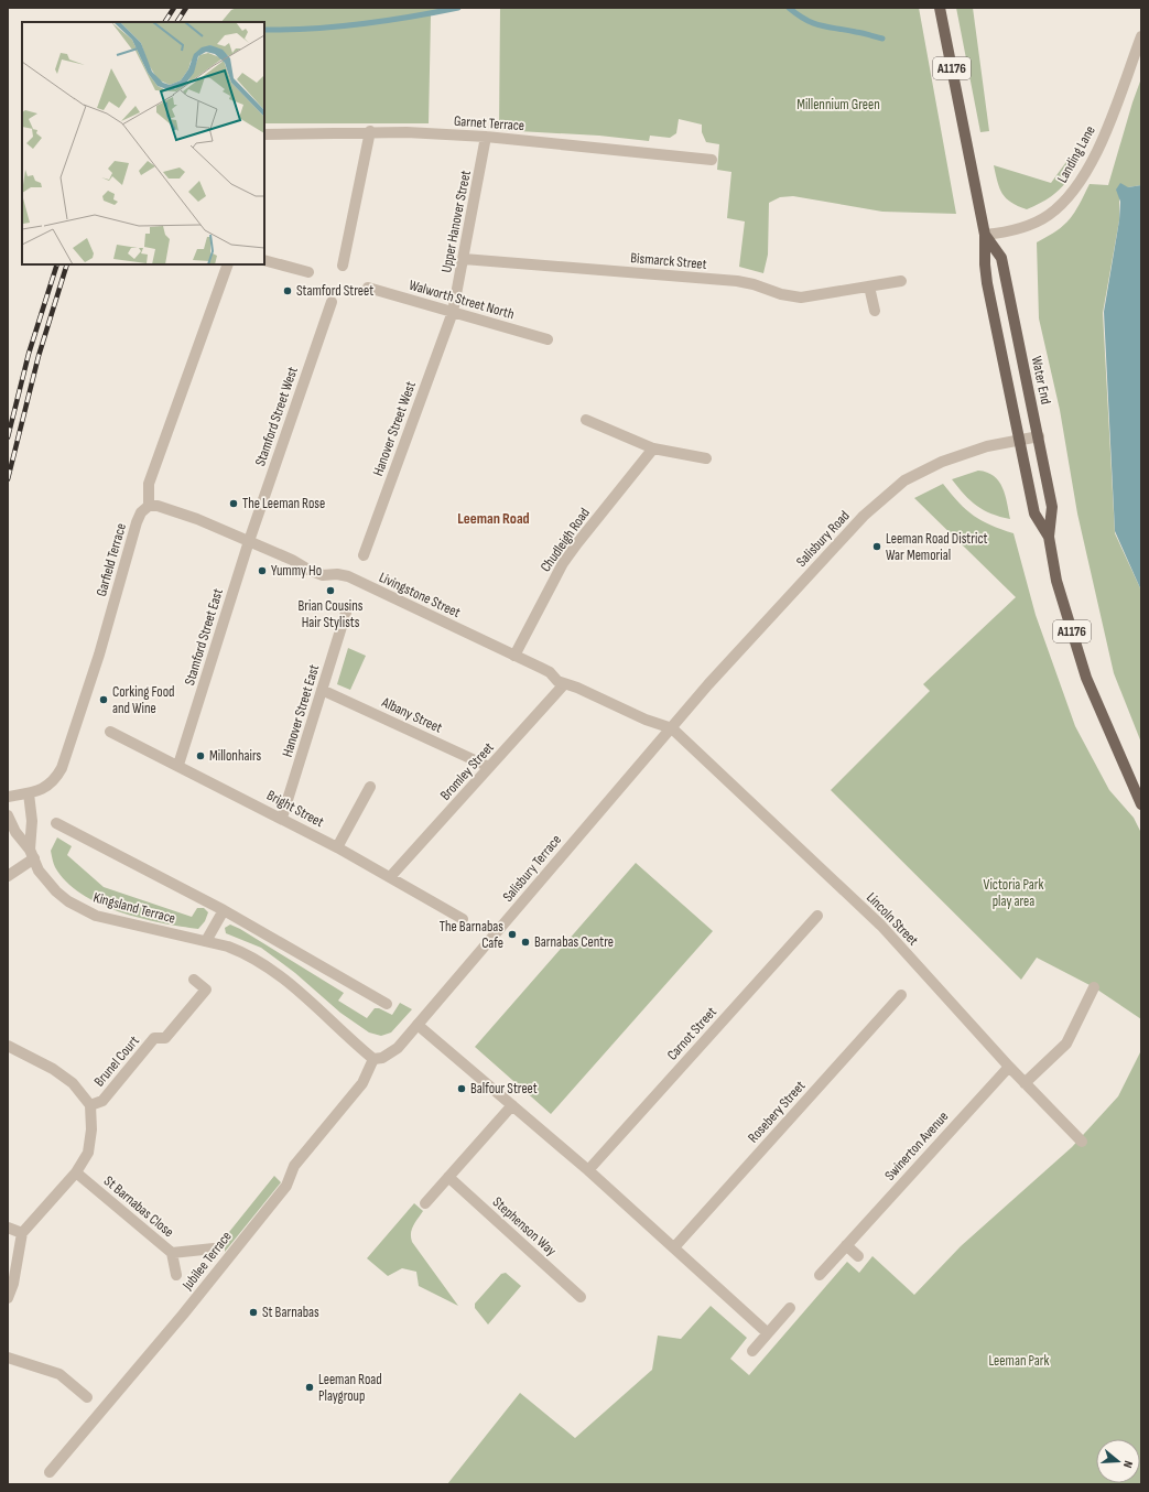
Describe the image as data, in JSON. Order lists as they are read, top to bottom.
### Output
{
  "streets": {
    "main road": ["A1176", "Water End"],
    "street": [
      "Garnet Terrace",
      "Landing Lane",
      "Upper Hanover Street",
      "Bismarck Street",
      "Walworth Street North",
      "Stamford Street West",
      "Hanover Street West",
      "Salisbury Road",
      "Chudleigh Road",
      "Garfield Terrace",
      "Livingstone Street",
      "Stamford Street East",
      "Hanover Street East",
      "Albany Street",
      "Bromley Street",
      "Bright Street",
      "Salisbury Terrace",
      "Kingsland Terrace",
      "Lincoln Street",
      "Carnot Street",
      "Brunel Court",
      "Rosebery Street",
      "Swinerton Avenue",
      "St Barnabas Close",
      "Stephenson Way",
      "Jubilee Terrace"
    ]
  },
  "crossings": [
    ["Garnet Terrace", "Upper Hanover Street"],
    ["Landing Lane", "Water End"],
    ["Upper Hanover Street", "Bismarck Street"],
    ["Upper Hanover Street", "Walworth Street North"],
    ["Upper Hanover Street", "Hanover Street West"],
    ["Walworth Street North", "Hanover Street West"],
    ["Water End", "Salisbury Road"],
    ["Stamford Street West", "Livingstone Street"],
    ["Stamford Street West", "Stamford Street East"],
    ["Salisbury Road", "Livingstone Street"],
    ["Salisbury Road", "Salisbury Terrace"],
    ["Salisbury Road", "Lincoln Street"],
    ["Chudleigh Road", "Livingstone Street"],
    ["Garfield Terrace", "Livingstone Street"],
    ["Livingstone Street", "Stamford Street East"],
    ["Livingstone Street", "Bromley Street"],
    ["Livingstone Street", "Salisbury Terrace"],
    ["Livingstone Street", "Lincoln Street"],
    ["Stamford Street East", "Bright Street"],
    ["Hanover Street East", "Albany Street"],
    ["Hanover Street East", "Bright Street"],
    ["Albany Street", "Bromley Street"],
    ["Bromley Street", "Bright Street"],
    ["Salisbury Terrace", "Kingsland Terrace"],
    ["Salisbury Terrace", "Lincoln Street"],
    ["Salisbury Terrace", "Jubilee Terrace"],
    ["Kingsland Terrace", "Jubilee Terrace"],
    ["Lincoln Street", "Swinerton Avenue"]
  ],
  "districts": ["Leeman Road"],
  "parks": ["Millennium Green", "Victoria Park play area", "Leeman Park"],
  "places": [
    "Stamford Street",
    "The Leeman Rose",
    "Leeman Road District War Memorial",
    "Yummy Ho",
    "Brian Cousins Hair Stylists",
    "Corking Food and Wine",
    "Millonhairs",
    "The Barnabas Cafe",
    "Barnabas Centre",
    "Balfour Street",
    "St Barnabas",
    "Leeman Road Playgroup"
  ],
  "north": "right"
}
